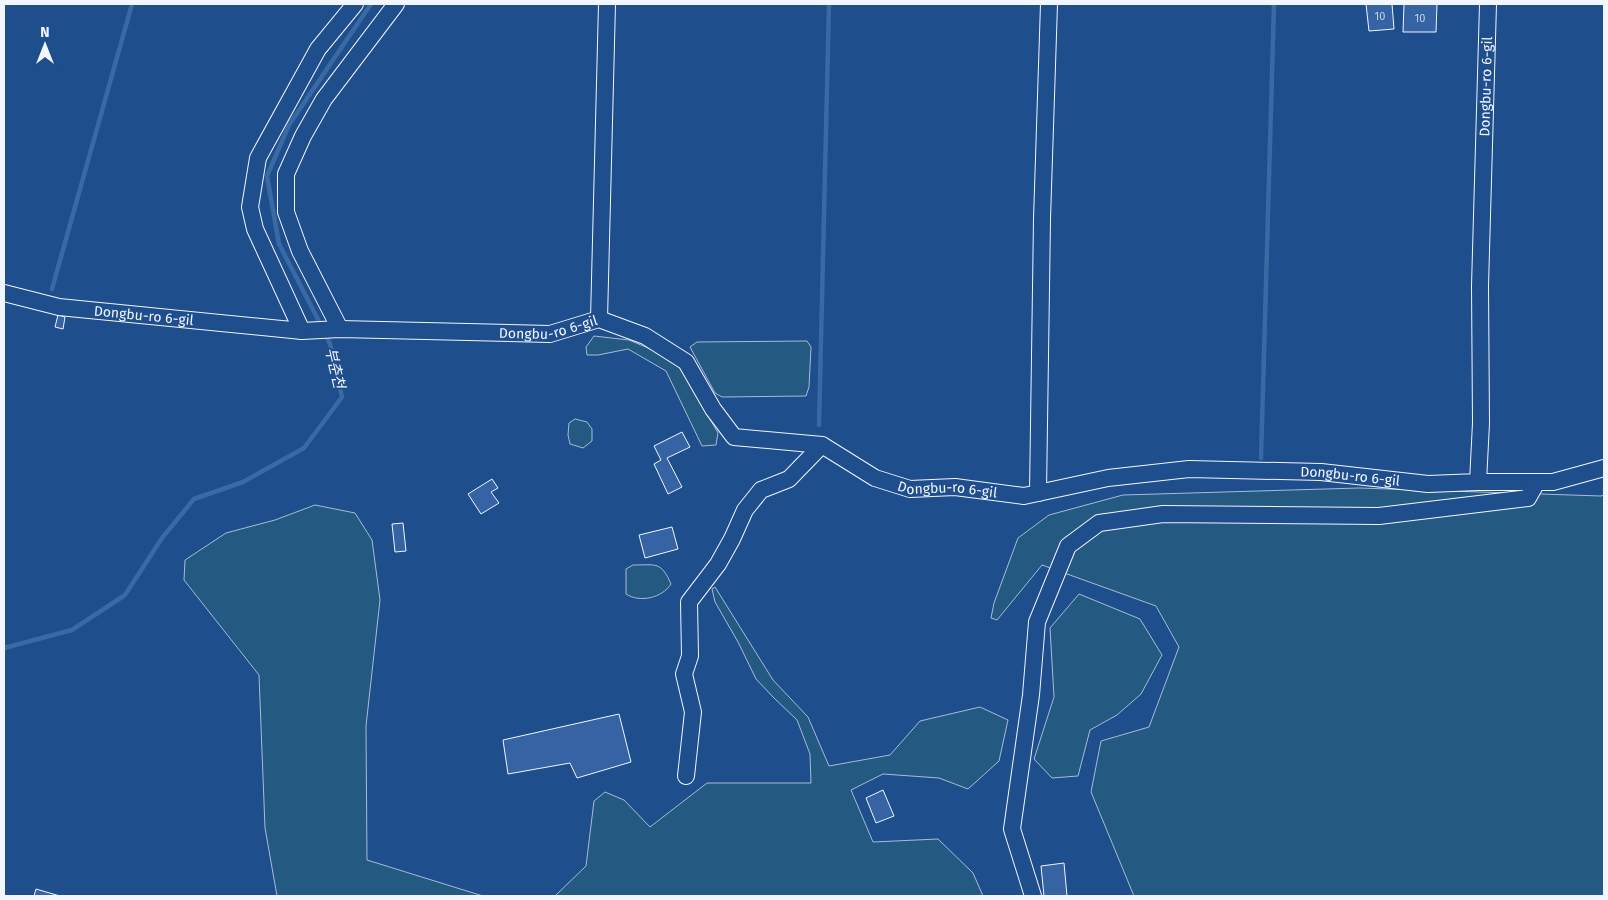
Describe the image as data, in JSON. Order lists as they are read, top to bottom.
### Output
{
  "streets": {
    "lane": ["Dongbu-ro 6-gil"]
  },
  "water": ["부춘천"],
  "house_numbers": ["10", "10"],
  "north": "top"
}
